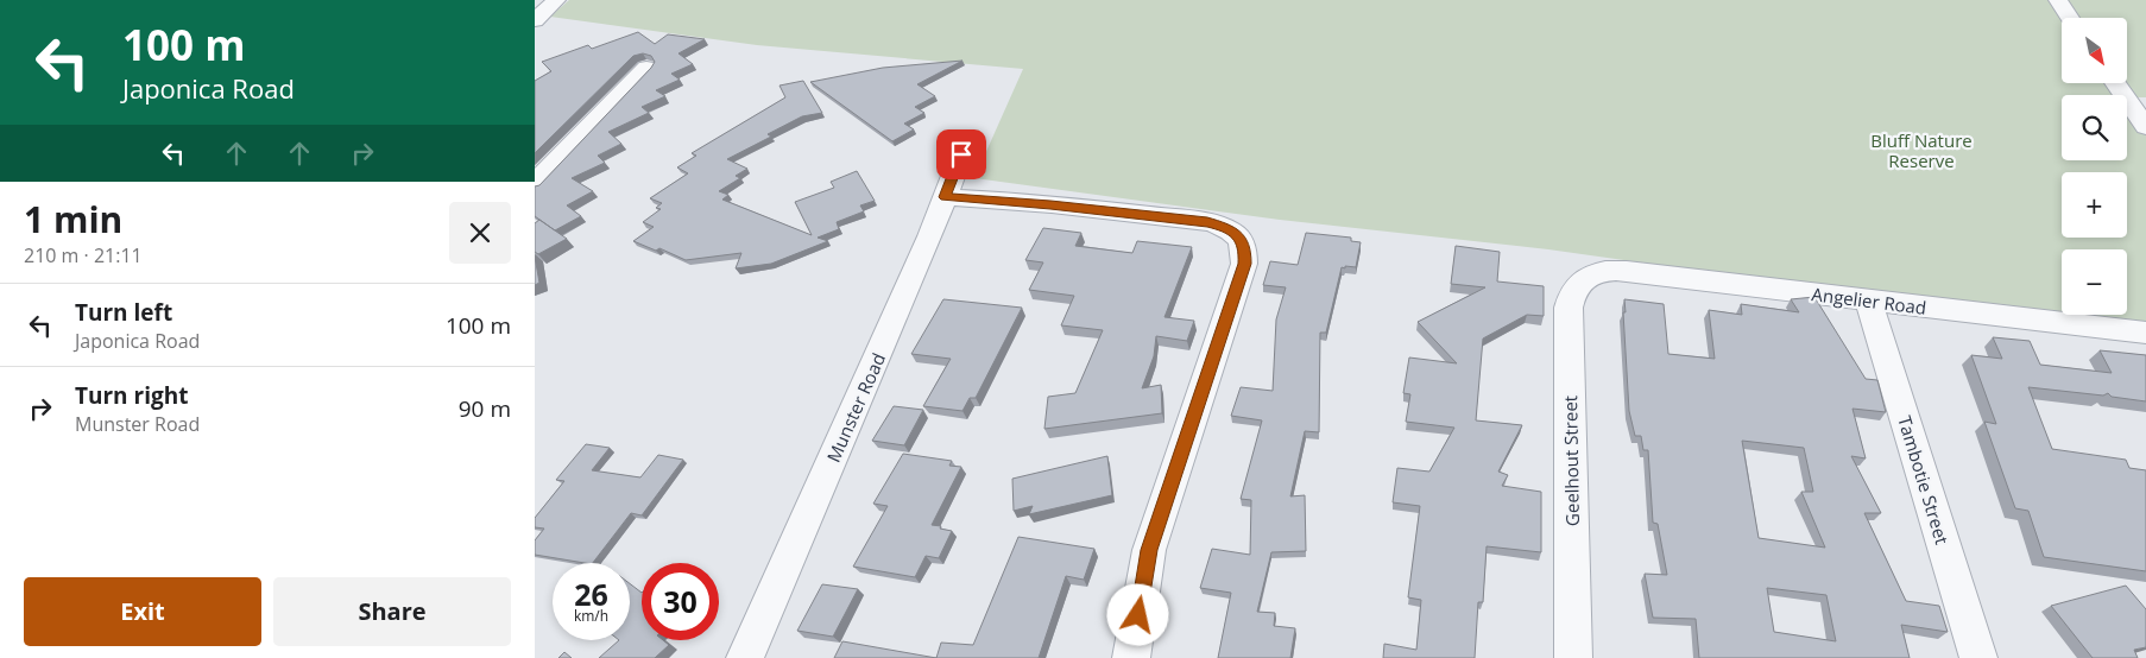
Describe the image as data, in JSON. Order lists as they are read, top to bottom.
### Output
{
  "streets": {
    "street": [
      "Angelier Road",
      "Munster Road",
      "Geelhout Street",
      "Tambotie Street"
    ]
  },
  "crossings": [
    ["Angelier Road", "Geelhout Street"],
    ["Angelier Road", "Tambotie Street"]
  ],
  "parks": ["Bluff Nature Reserve"],
  "north": "bottom right",
  "page": {
    "turn": ["100 m", "Japonica Road"],
    "map_buttons": ["+", "−"],
    "heading": ["1 min", "210 m · 21:11"],
    "list": [
      {
        "name": "Turn left",
        "note": "Japonica Road",
        "value": "100 m"
      },
      {
        "name": "Turn right",
        "note": "Munster Road",
        "value": "90 m"
      }
    ],
    "speed": "26 km/h",
    "limit": "30",
    "buttons": ["Exit", "Share"]
  }
}
